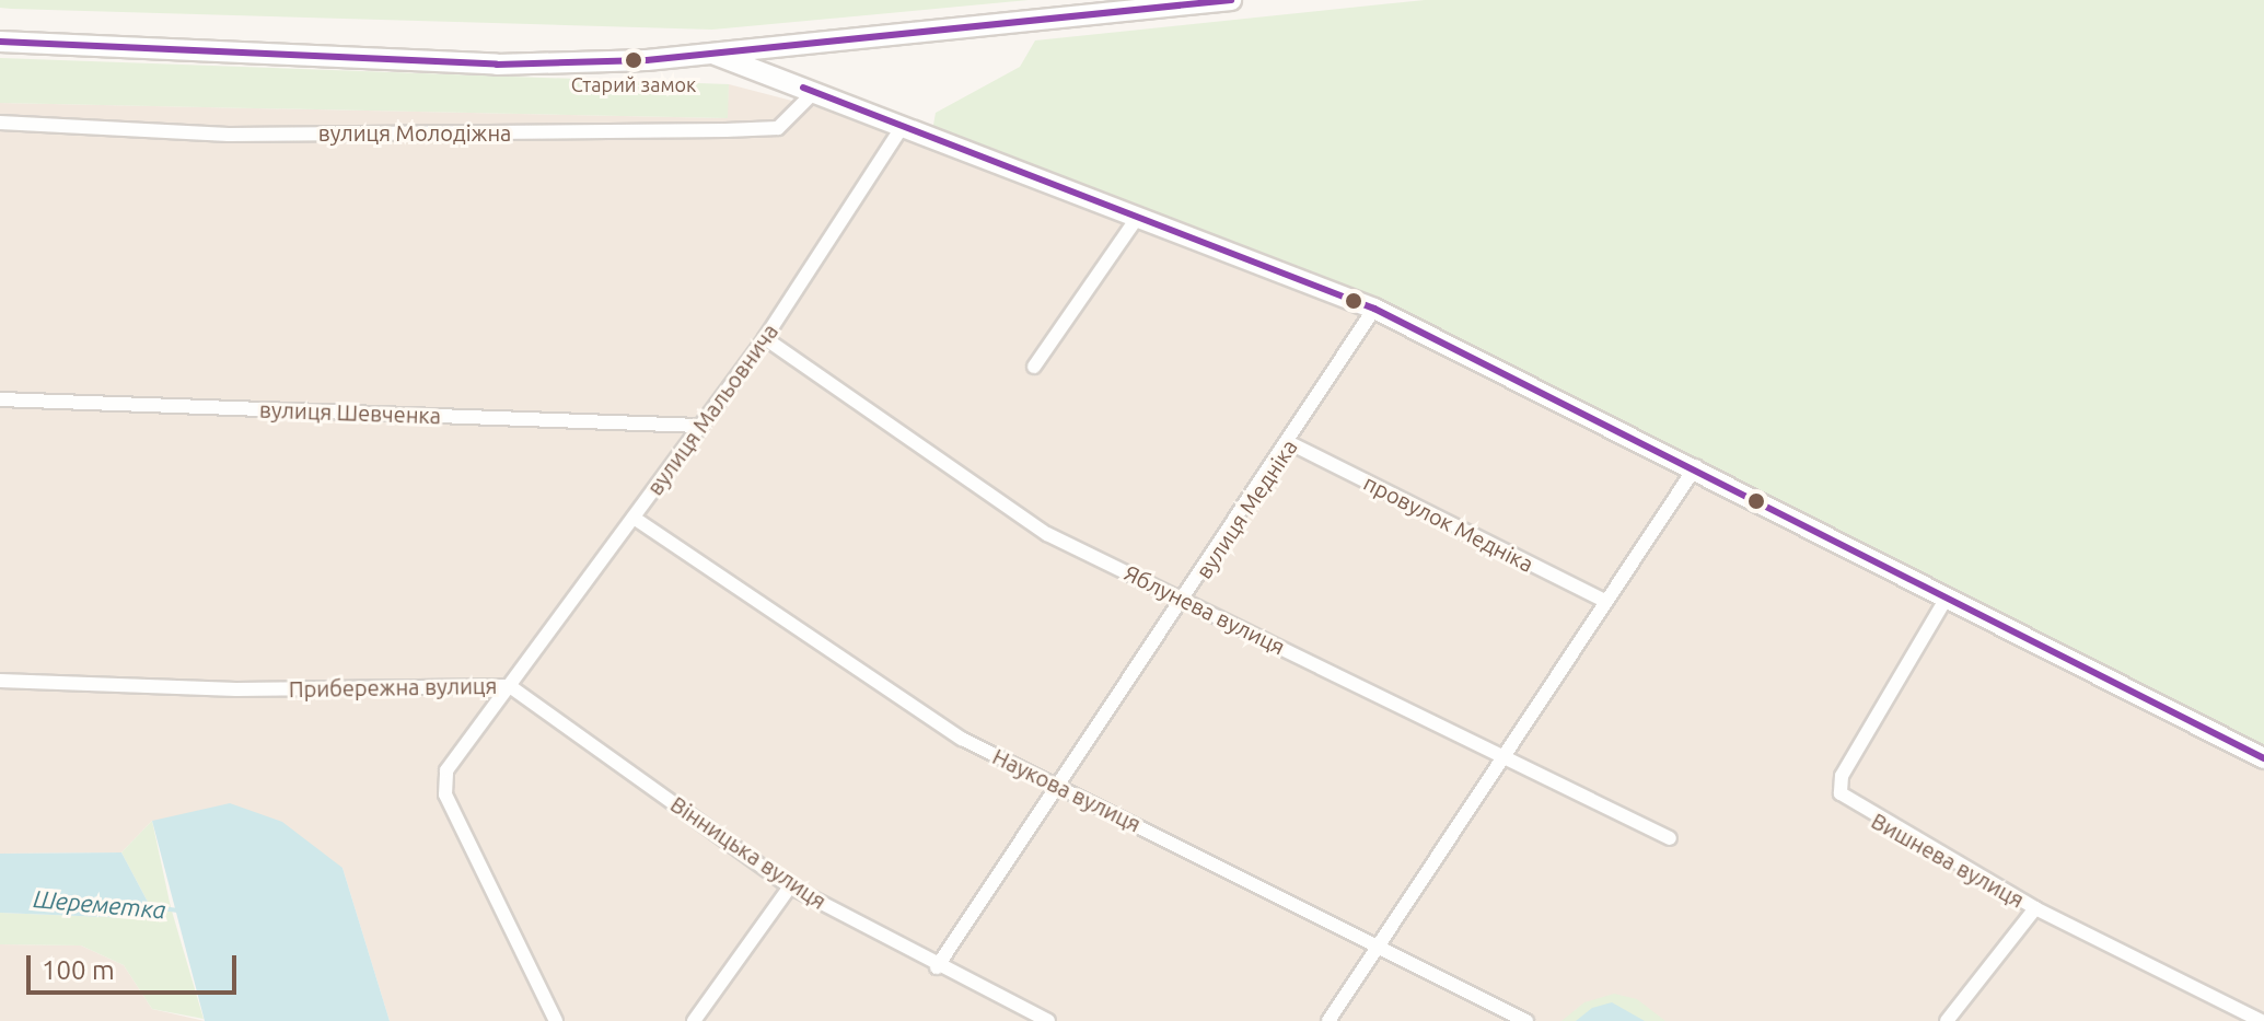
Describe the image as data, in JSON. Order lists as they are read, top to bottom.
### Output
{
  "streets": {
    "street": [
      "вулиця Молодіжна",
      "вулиця Мальовнича",
      "вулиця Шевченка",
      "вулиця Медніка",
      "провулок Медніка",
      "Яблунева вулиця",
      "Прибережна вулиця",
      "Наукова вулиця",
      "Вінницька вулиця",
      "Вишнева вулиця"
    ]
  },
  "crossings": [
    ["вулиця Мальовнича", "вулиця Шевченка"],
    ["вулиця Мальовнича", "Яблунева вулиця"],
    ["вулиця Мальовнича", "Прибережна вулиця"],
    ["вулиця Мальовнича", "Наукова вулиця"],
    ["вулиця Мальовнича", "Вінницька вулиця"],
    ["вулиця Медніка", "провулок Медніка"],
    ["вулиця Медніка", "Яблунева вулиця"],
    ["вулиця Медніка", "Наукова вулиця"],
    ["вулиця Медніка", "Вінницька вулиця"],
    ["Прибережна вулиця", "Вінницька вулиця"]
  ],
  "water": ["Шереметка"],
  "places": ["Старий замок"],
  "scale_bar": "100 m"
}
